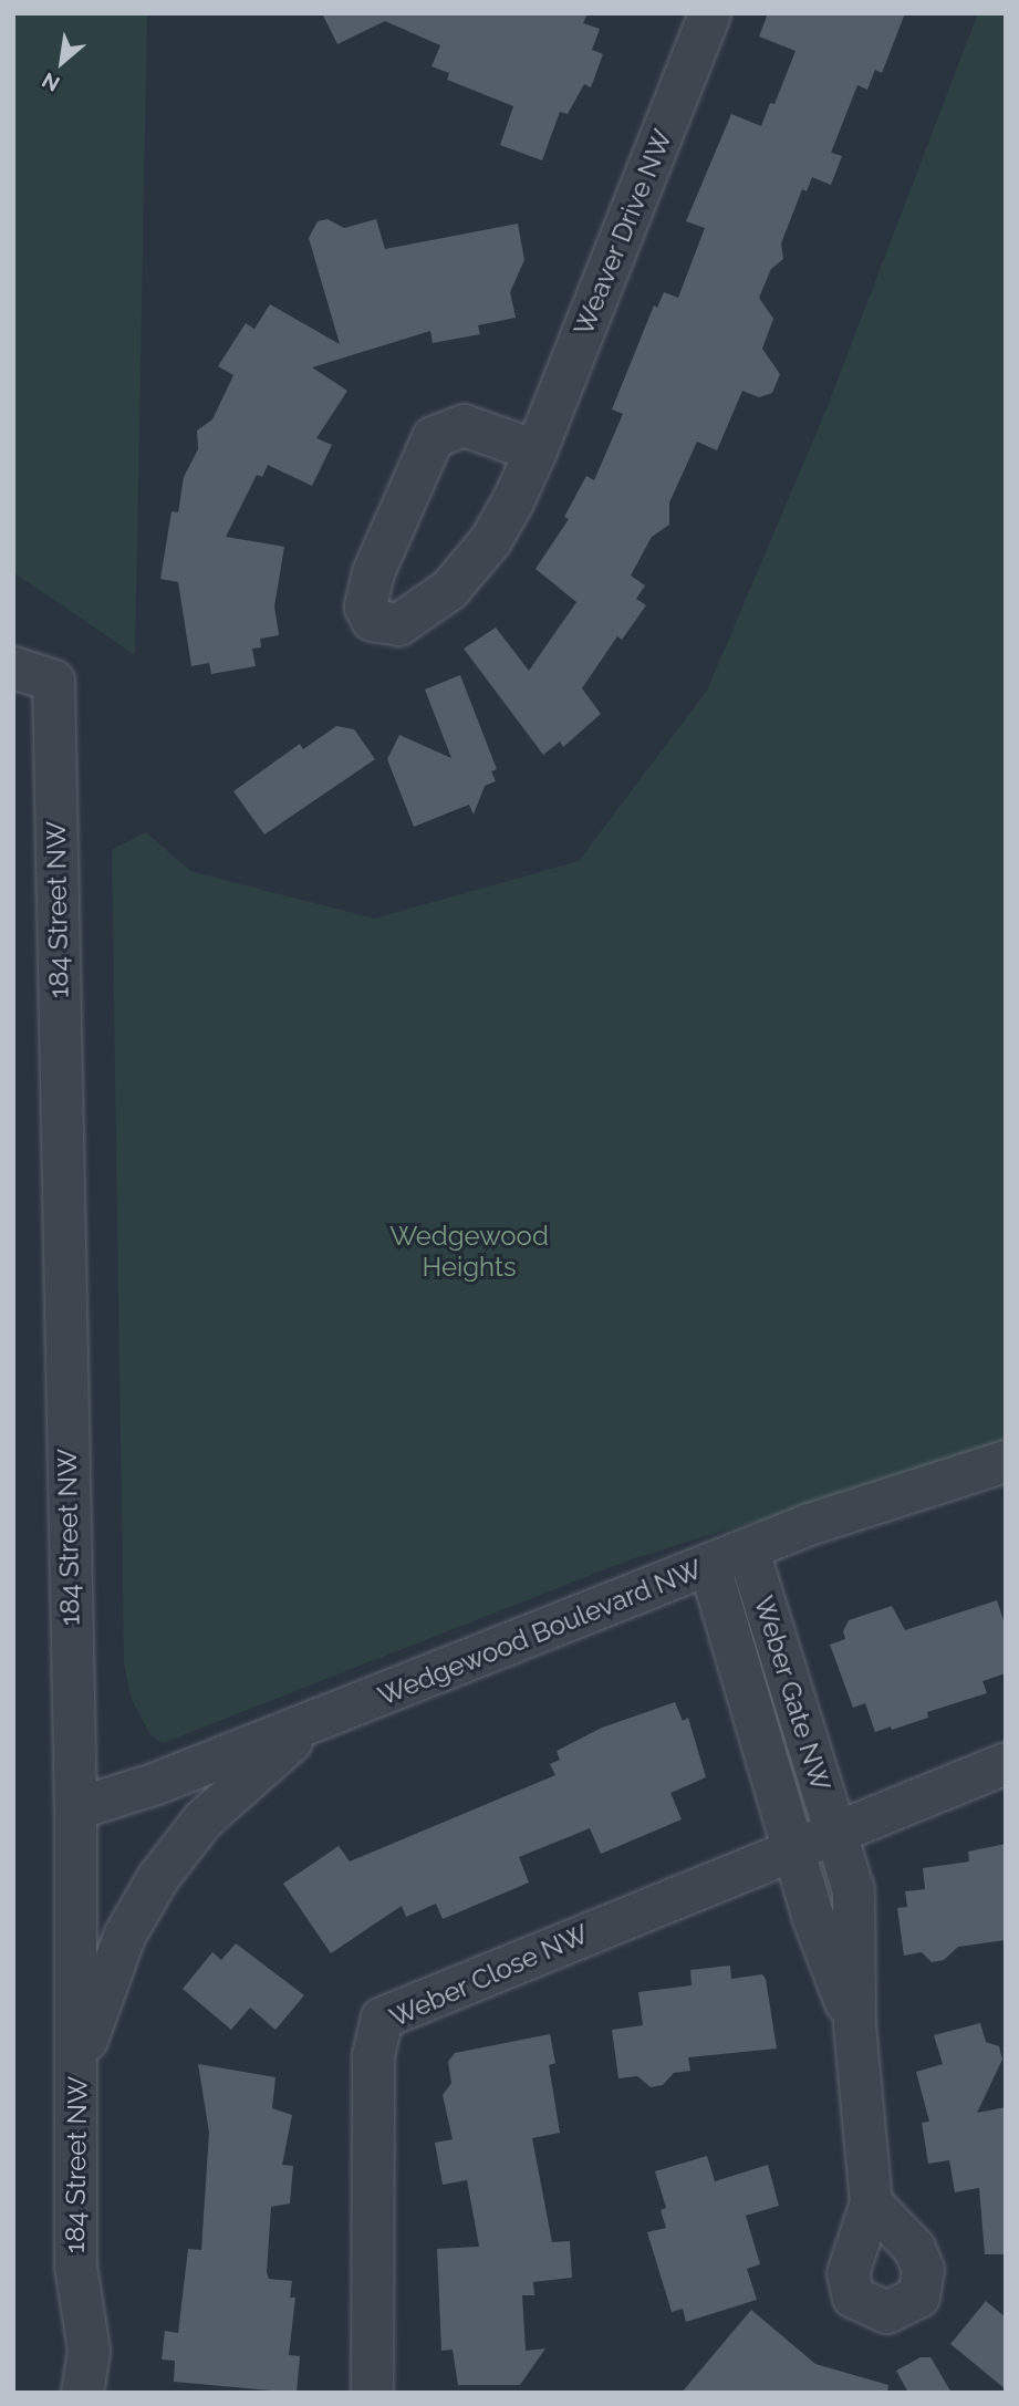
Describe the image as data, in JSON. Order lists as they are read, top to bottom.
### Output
{
  "streets": {
    "street": [
      "Weaver Drive NW",
      "184 Street NW",
      "Wedgewood Boulevard NW",
      "Weber Gate NW",
      "Weber Close NW"
    ]
  },
  "crossings": [
    ["184 Street NW", "Wedgewood Boulevard NW"],
    ["Wedgewood Boulevard NW", "Weber Gate NW"],
    ["Weber Gate NW", "Weber Close NW"]
  ],
  "parks": ["Wedgewood Heights"],
  "north": "bottom left"
}
